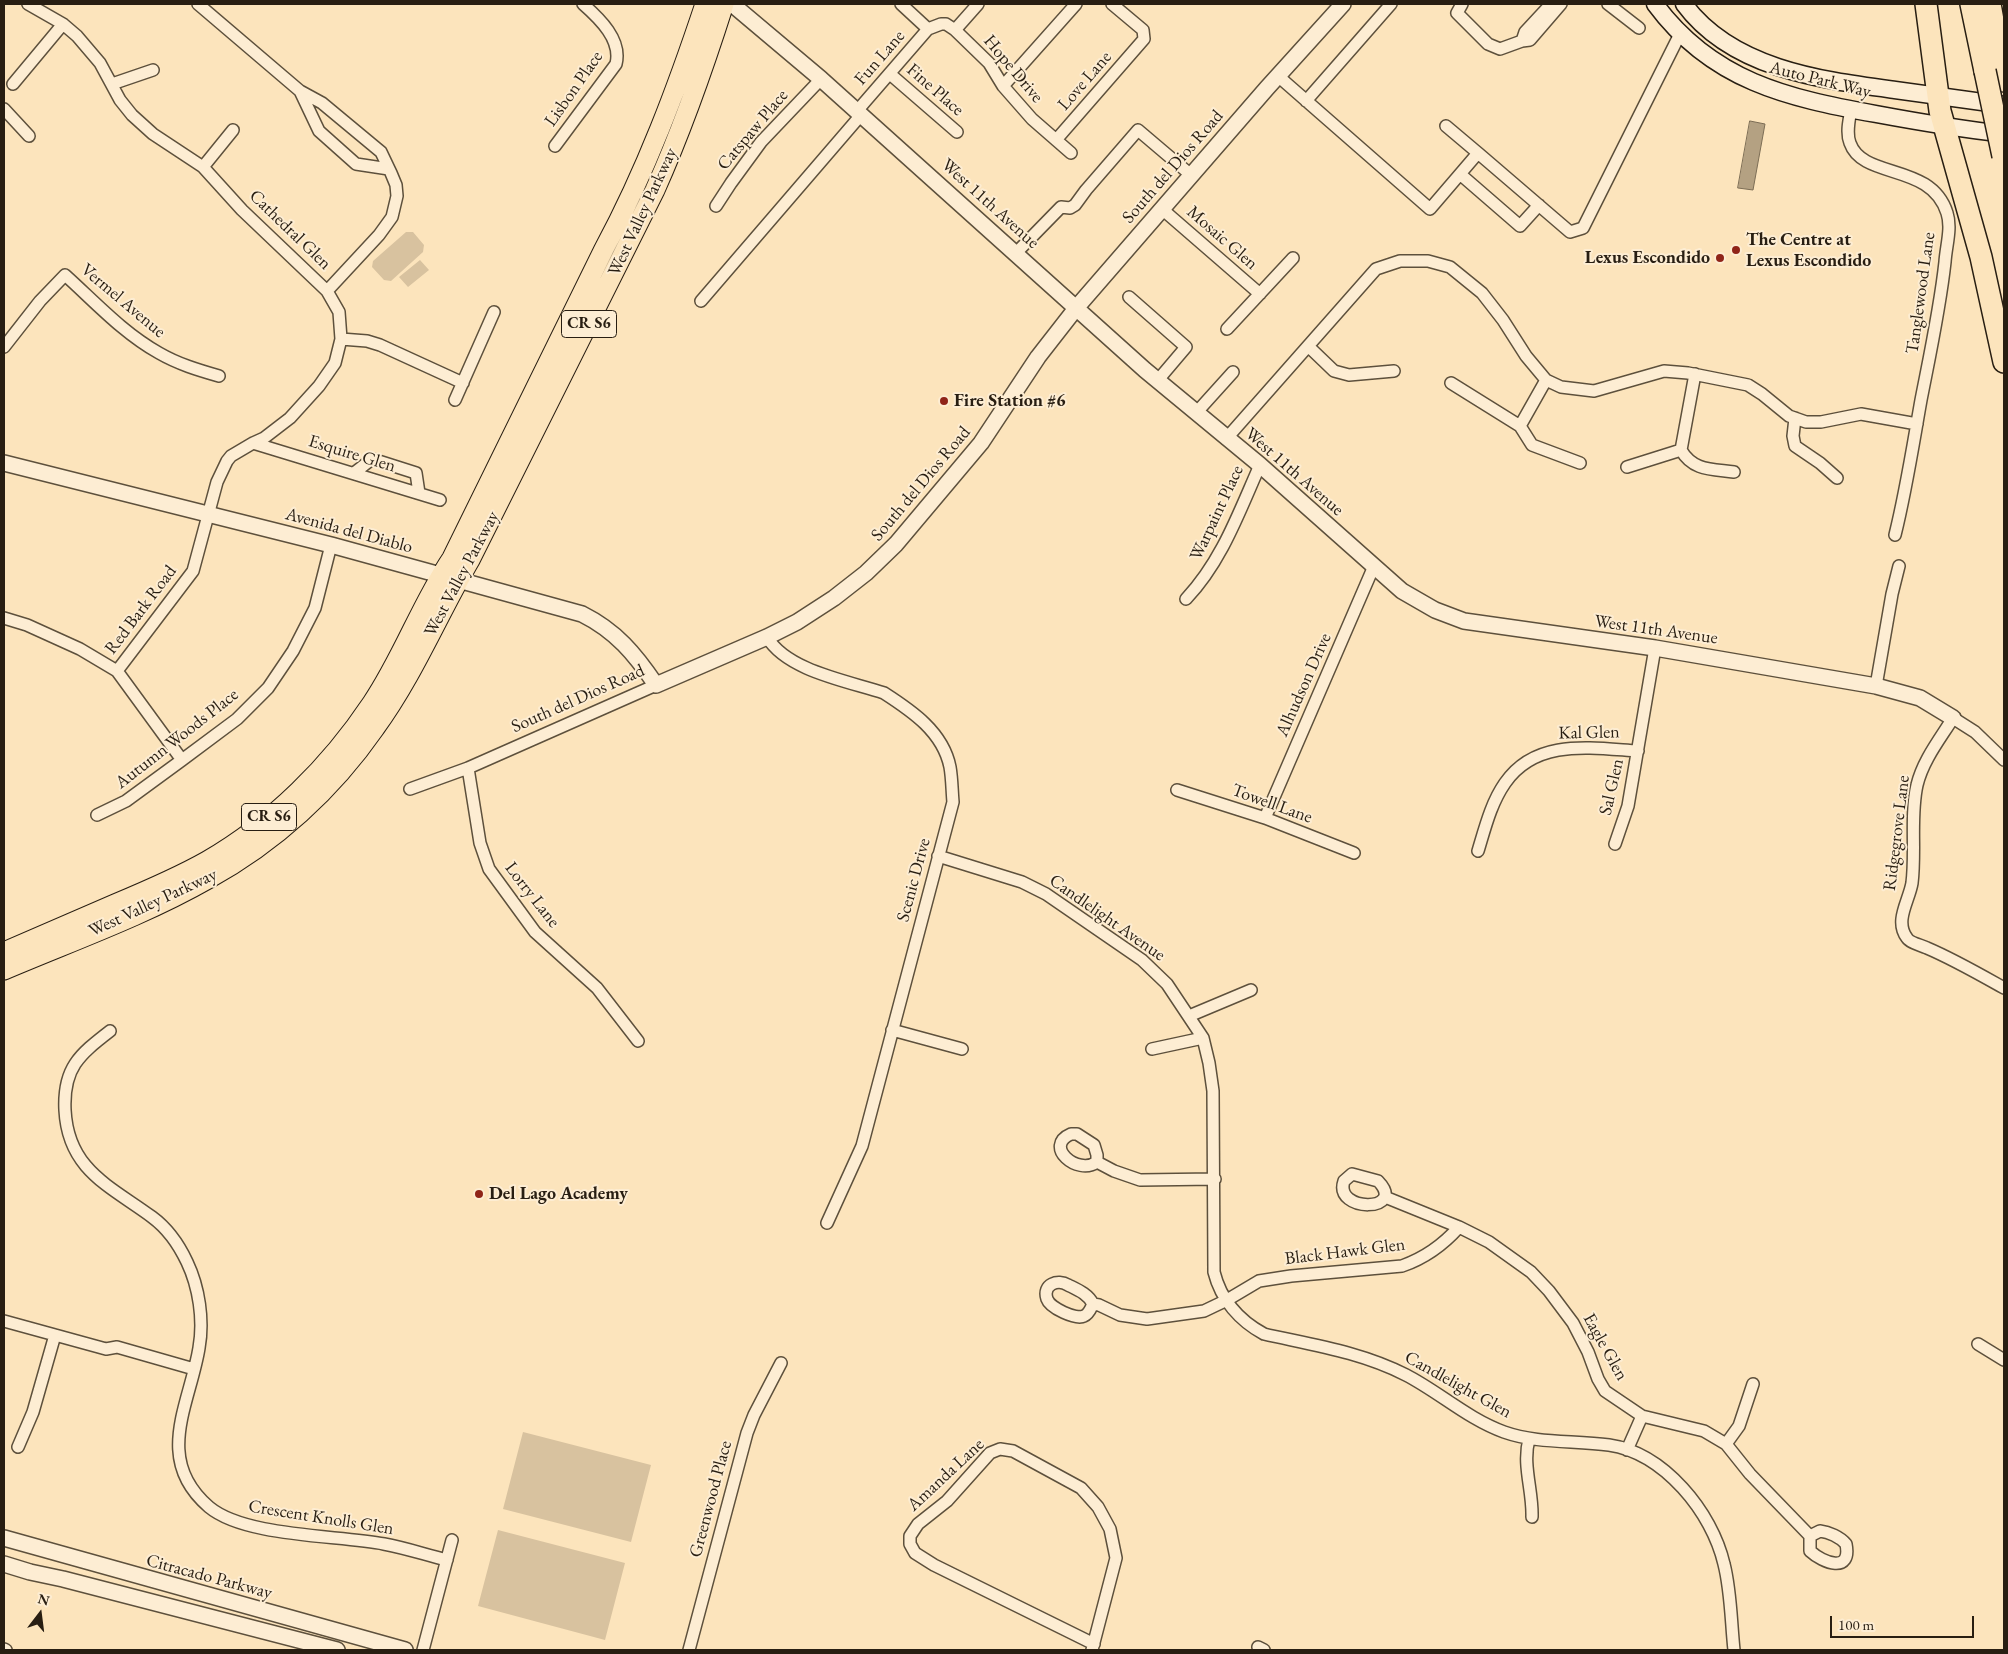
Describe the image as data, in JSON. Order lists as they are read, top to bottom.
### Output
{
  "streets": {
    "main road": ["Auto Park Way", "West Valley Parkway", "CR S6"],
    "street": [
      "Fun Lane",
      "Hope Drive",
      "Love Lane",
      "Lisbon Place",
      "Fine Place",
      "Catspaw Place",
      "South del Dios Road",
      "West 11th Avenue",
      "Cathedral Glen",
      "Mosaic Glen",
      "Tanglewood Lane",
      "Vermel Avenue",
      "Esquire Glen",
      "Warpaint Place",
      "Avenida del Diablo",
      "Red Bark Road",
      "Alhudson Drive",
      "Kal Glen",
      "Autumn Woods Place",
      "Sal Glen",
      "Towell Lane",
      "Ridgegrove Lane",
      "Scenic Drive",
      "Lorry Lane",
      "Candlelight Avenue",
      "Black Hawk Glen",
      "Eagle Glen",
      "Candlelight Glen",
      "Amanda Lane",
      "Greenwood Place",
      "Crescent Knolls Glen",
      "Citracado Parkway"
    ]
  },
  "crossings": [
    ["Fun Lane", "Fine Place"],
    ["Fun Lane", "West 11th Avenue"],
    ["Hope Drive", "Love Lane"],
    ["Auto Park Way", "Tanglewood Lane"],
    ["Catspaw Place", "West 11th Avenue"],
    ["South del Dios Road", "West 11th Avenue"],
    ["South del Dios Road", "Mosaic Glen"],
    ["South del Dios Road", "Avenida del Diablo"],
    ["South del Dios Road", "Scenic Drive"],
    ["South del Dios Road", "Lorry Lane"],
    ["West 11th Avenue", "Warpaint Place"],
    ["West 11th Avenue", "Alhudson Drive"],
    ["West 11th Avenue", "Sal Glen"],
    ["West 11th Avenue", "Ridgegrove Lane"],
    ["West Valley Parkway", "Avenida del Diablo"],
    ["Cathedral Glen", "Esquire Glen"],
    ["Cathedral Glen", "Avenida del Diablo"],
    ["Cathedral Glen", "Red Bark Road"],
    ["Avenida del Diablo", "Red Bark Road"],
    ["Avenida del Diablo", "Autumn Woods Place"],
    ["Alhudson Drive", "Towell Lane"],
    ["Kal Glen", "Sal Glen"],
    ["Scenic Drive", "Candlelight Avenue"],
    ["Candlelight Avenue", "Black Hawk Glen"],
    ["Candlelight Avenue", "Candlelight Glen"],
    ["Black Hawk Glen", "Eagle Glen"],
    ["Black Hawk Glen", "Candlelight Glen"]
  ],
  "places": [
    "The Centre at Lexus Escondido",
    "Lexus Escondido",
    "Fire Station #6",
    "Del Lago Academy"
  ],
  "scale_bar": "100 m",
  "north": "top"
}
